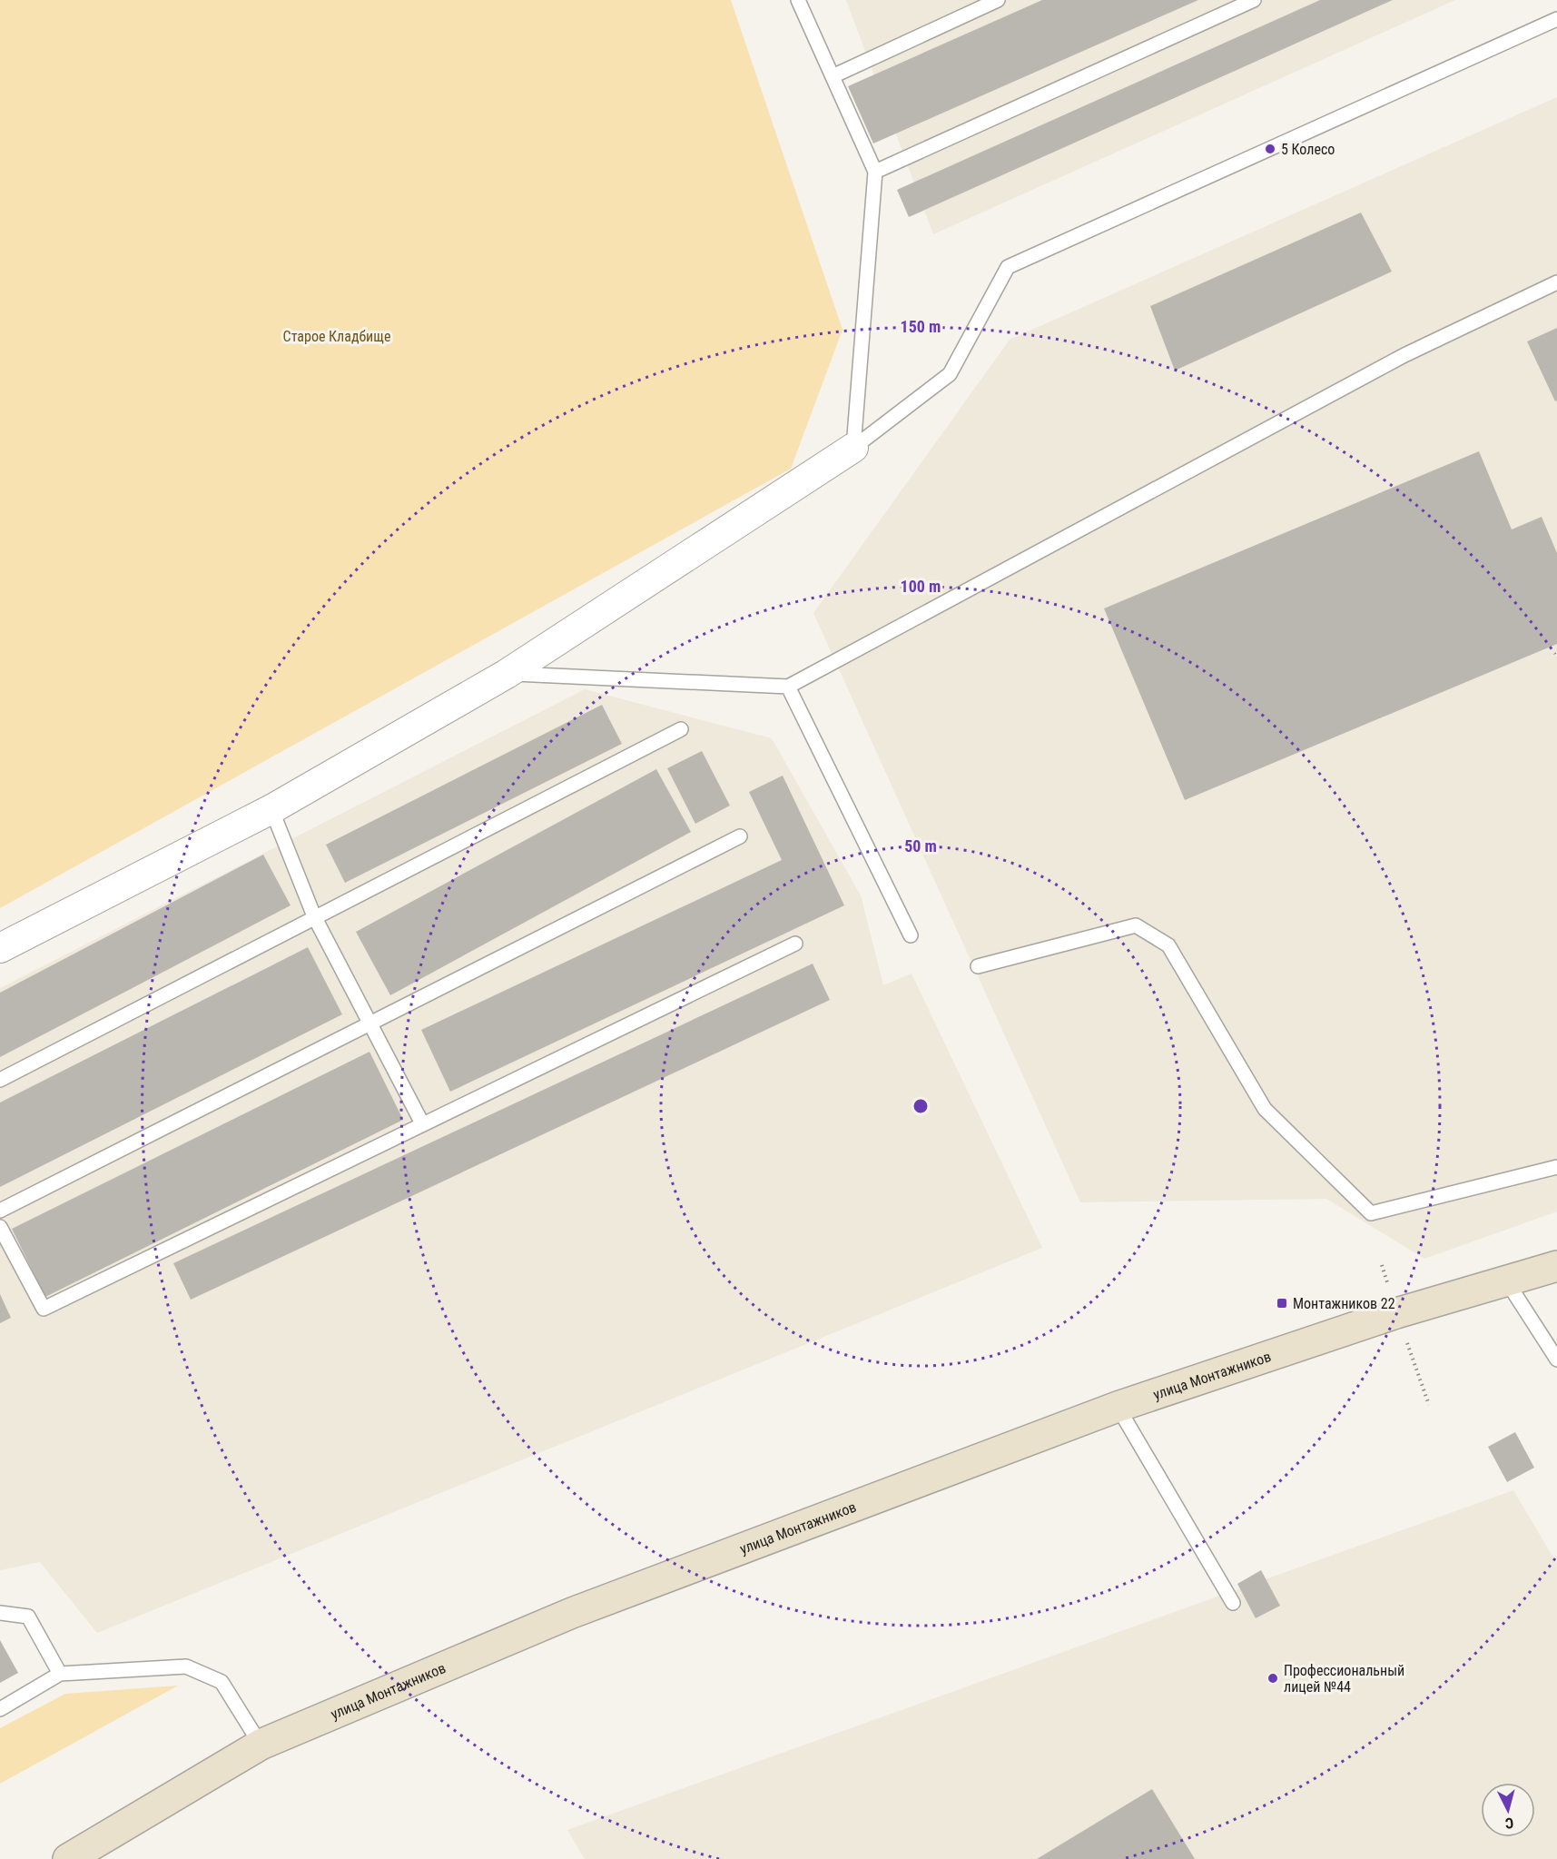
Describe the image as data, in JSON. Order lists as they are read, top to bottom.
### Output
{
  "streets": {
    "street": ["улица Монтажников"]
  },
  "parks": ["Старое Кладбище"],
  "places": {
    "other": ["5 Колесо", "Профессиональный лицей №44"],
    "transit": ["Монтажников 22"]
  },
  "north": "bottom",
  "rings": ["150 m", "100 m", "50 m"]
}
